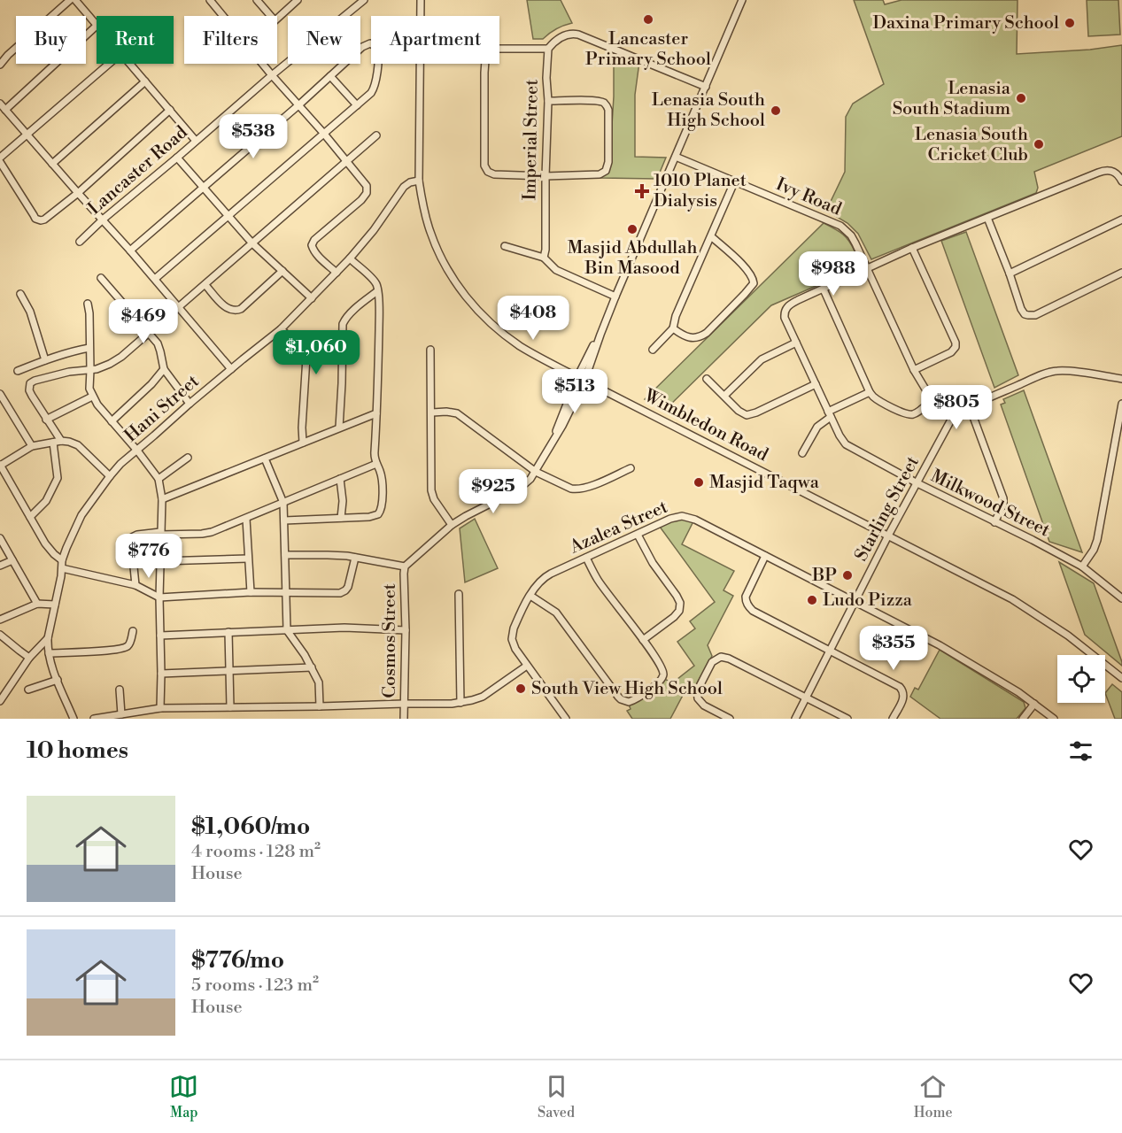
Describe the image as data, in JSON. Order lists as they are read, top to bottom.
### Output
{
  "streets": {
    "street": [
      "Imperial Street",
      "Lancaster Road",
      "Ivy Road",
      "Hani Street",
      "Wimbledon Road",
      "Milkwood Street",
      "Starling Street",
      "Azalea Street",
      "Cosmos Street"
    ]
  },
  "crossings": [
    ["Ivy Road", "Starling Street"],
    ["Ivy Road", "Cosmos Street"],
    ["Hani Street", "Wimbledon Road"],
    ["Wimbledon Road", "Starling Street"],
    ["Wimbledon Road", "Cosmos Street"],
    ["Milkwood Street", "Starling Street"],
    ["Starling Street", "Azalea Street"]
  ],
  "places": {
    "other": [
      "Lancaster Primary School",
      "Daxina Primary School",
      "Lenasia South Stadium",
      "Lenasia South High School",
      "Lenasia South Cricket Club",
      "Masjid Abdullah Bin Masood",
      "Masjid Taqwa",
      "BP",
      "Ludo Pizza",
      "South View High School"
    ],
    "health": ["1010 Planet Dialysis"]
  },
  "page": {
    "chip": [
      "Buy",
      "Rent",
      "Filters",
      "New",
      "Apartment"
    ],
    "price": [
      "$538",
      "$988",
      "$408",
      "$469",
      "$1,060",
      "$513",
      "$805",
      "$925",
      "$776",
      "$355"
    ],
    "heading": "10 homes",
    "list": [
      {
        "name": "$1,060/mo",
        "note": "4 rooms · 128 m² · House"
      },
      {
        "name": "$776/mo",
        "note": "5 rooms · 123 m² · House"
      }
    ],
    "tabs": ["Map", "Saved", "Home"]
  }
}
